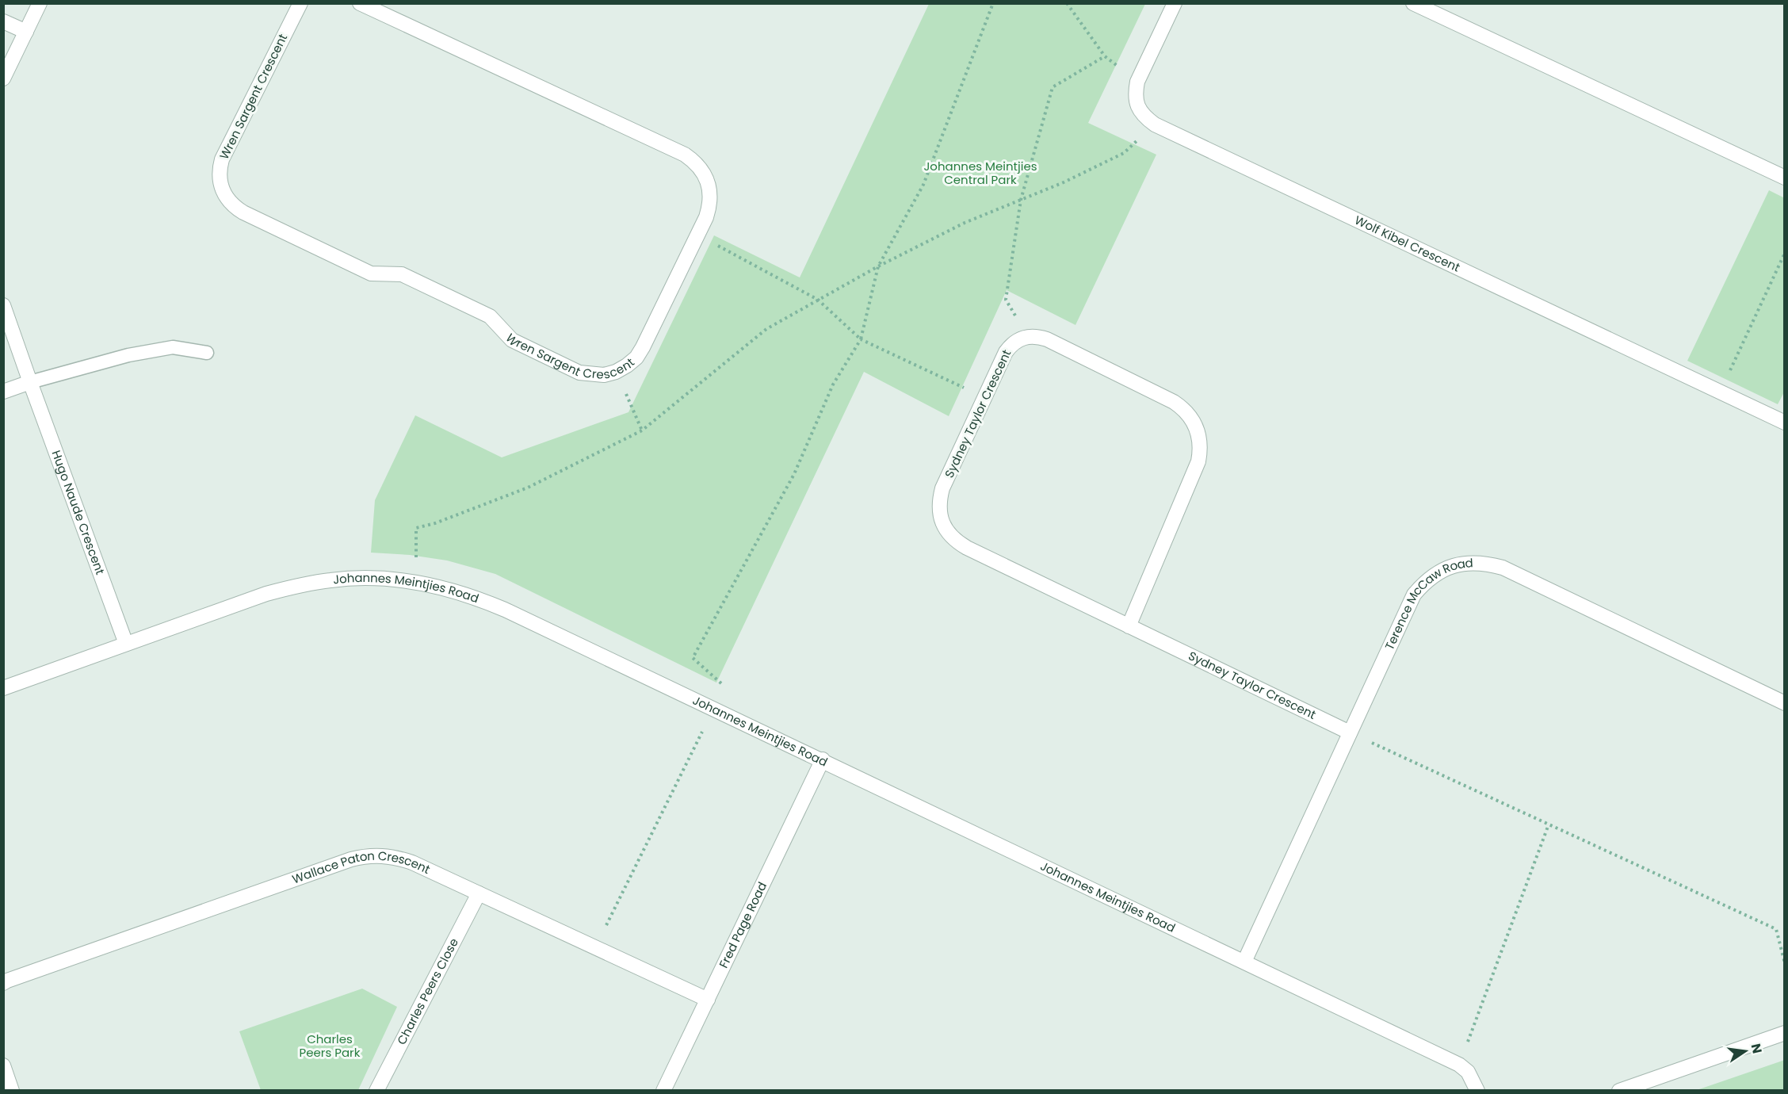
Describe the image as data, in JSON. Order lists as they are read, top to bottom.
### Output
{
  "streets": {
    "street": [
      "Wren Sargent Crescent",
      "Wolf Kibel Crescent",
      "Sydney Taylor Crescent",
      "Hugo Naude Crescent",
      "Johannes Meintjies Road",
      "Terence McCaw Road",
      "Wallace Paton Crescent",
      "Fred Page Road",
      "Charles Peers Close"
    ]
  },
  "crossings": [
    ["Sydney Taylor Crescent", "Terence McCaw Road"],
    ["Hugo Naude Crescent", "Johannes Meintjies Road"],
    ["Johannes Meintjies Road", "Terence McCaw Road"],
    ["Johannes Meintjies Road", "Fred Page Road"],
    ["Wallace Paton Crescent", "Fred Page Road"],
    ["Wallace Paton Crescent", "Charles Peers Close"]
  ],
  "parks": ["Johannes Meintjies Central Park", "Charles Peers Park"],
  "north": "right"
}
